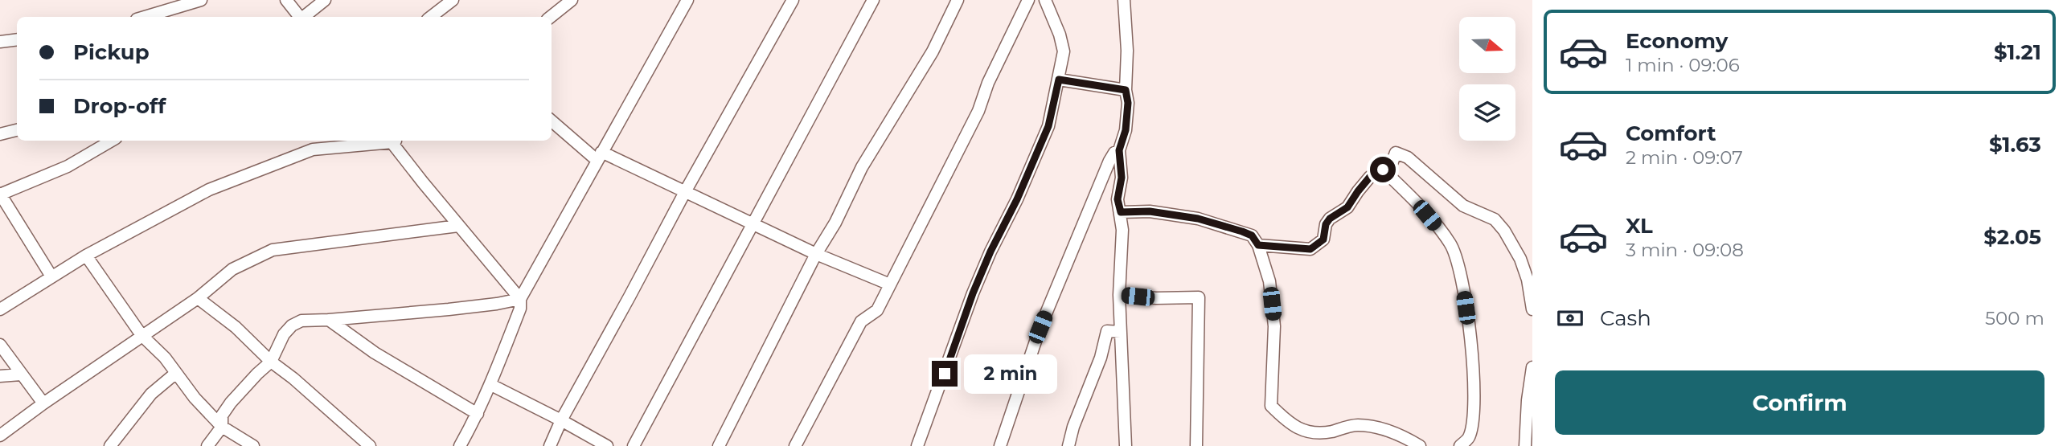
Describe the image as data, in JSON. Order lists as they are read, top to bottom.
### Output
{
  "north": "right",
  "page": {
    "list": [
      {
        "name": "Economy",
        "note": "1 min · 09:06",
        "value": "$1.21"
      },
      {
        "name": "Comfort",
        "note": "2 min · 09:07",
        "value": "$1.63"
      },
      {
        "name": "XL",
        "note": "3 min · 09:08",
        "value": "$2.05"
      }
    ],
    "banner": ["Pickup", "Drop-off"],
    "pay": ["Cash", "500 m"],
    "bubble": "2 min",
    "buttons": "Confirm"
  }
}
